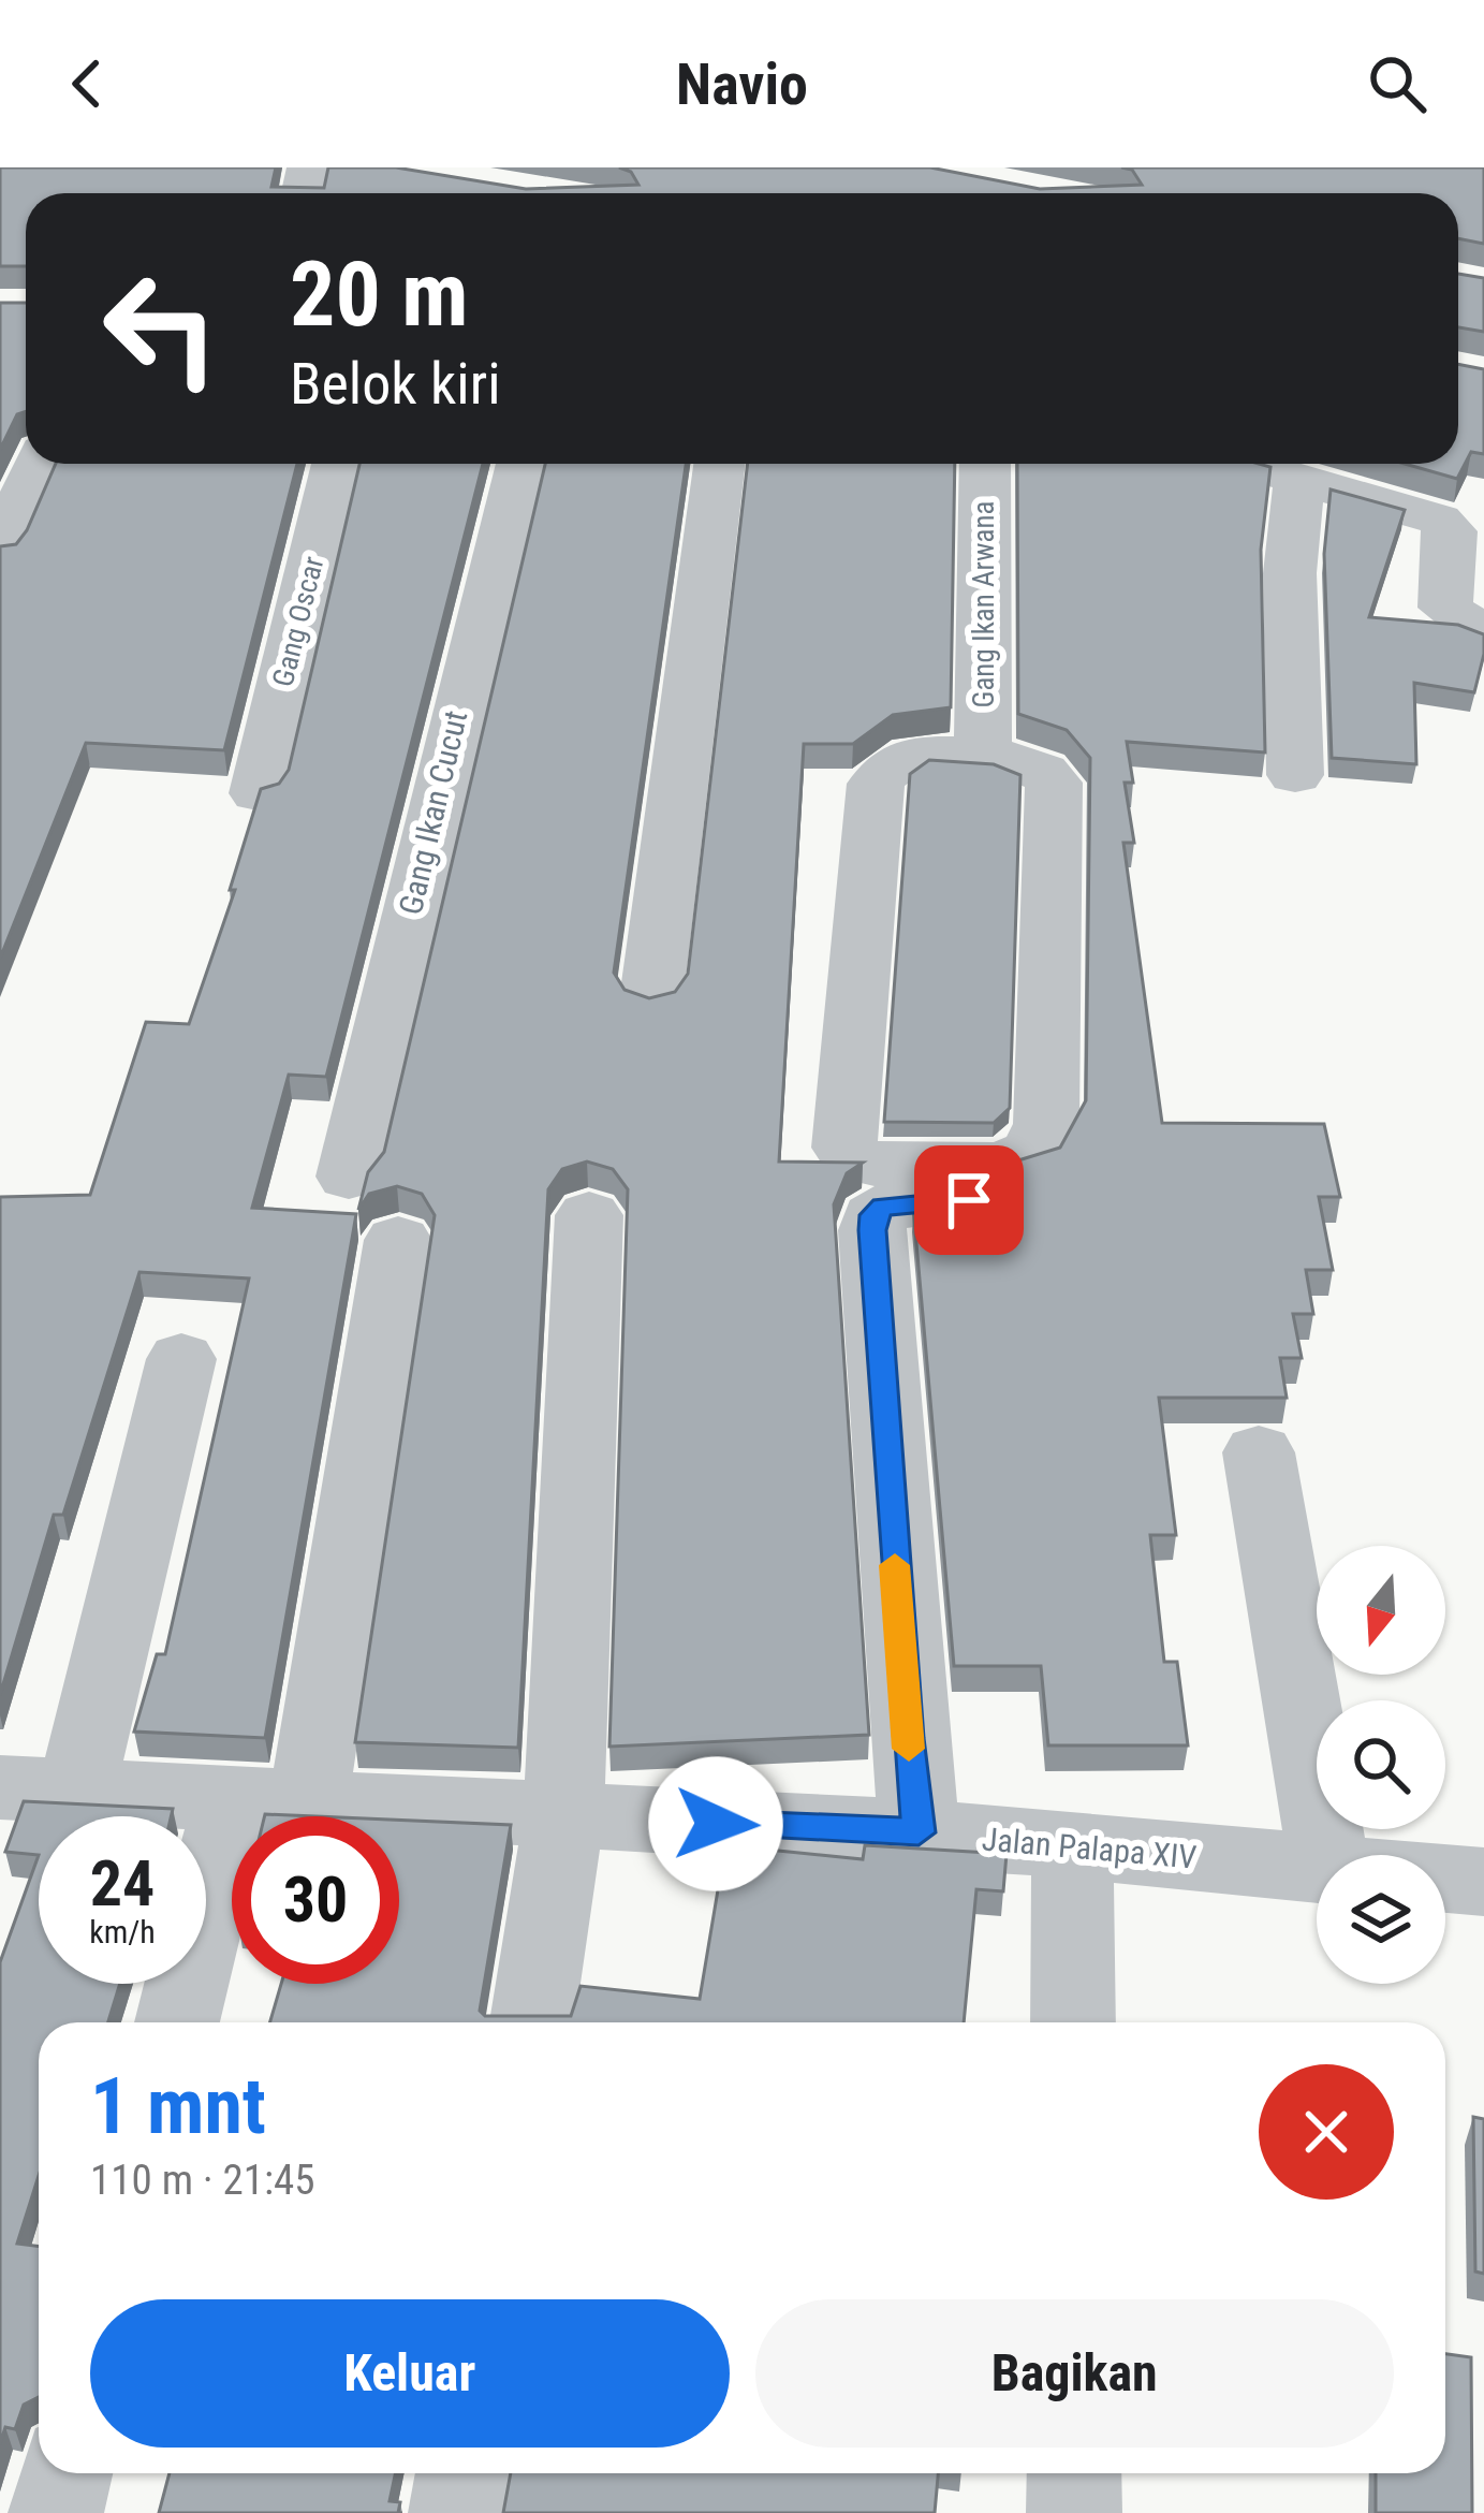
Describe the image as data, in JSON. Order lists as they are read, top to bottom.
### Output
{
  "streets": {
    "street": [
      "Gang Ikan Arwana",
      "Gang Oscar",
      "Gang Ikan Cucut",
      "Jalan Palapa XIV"
    ]
  },
  "north": "bottom",
  "page": {
    "header": "Navio",
    "turn": ["20 m", "Belok kiri"],
    "speed": "24 km/h",
    "limit": "30",
    "heading": ["1 mnt", "110 m · 21:45"],
    "buttons": ["Keluar", "Bagikan"]
  }
}
